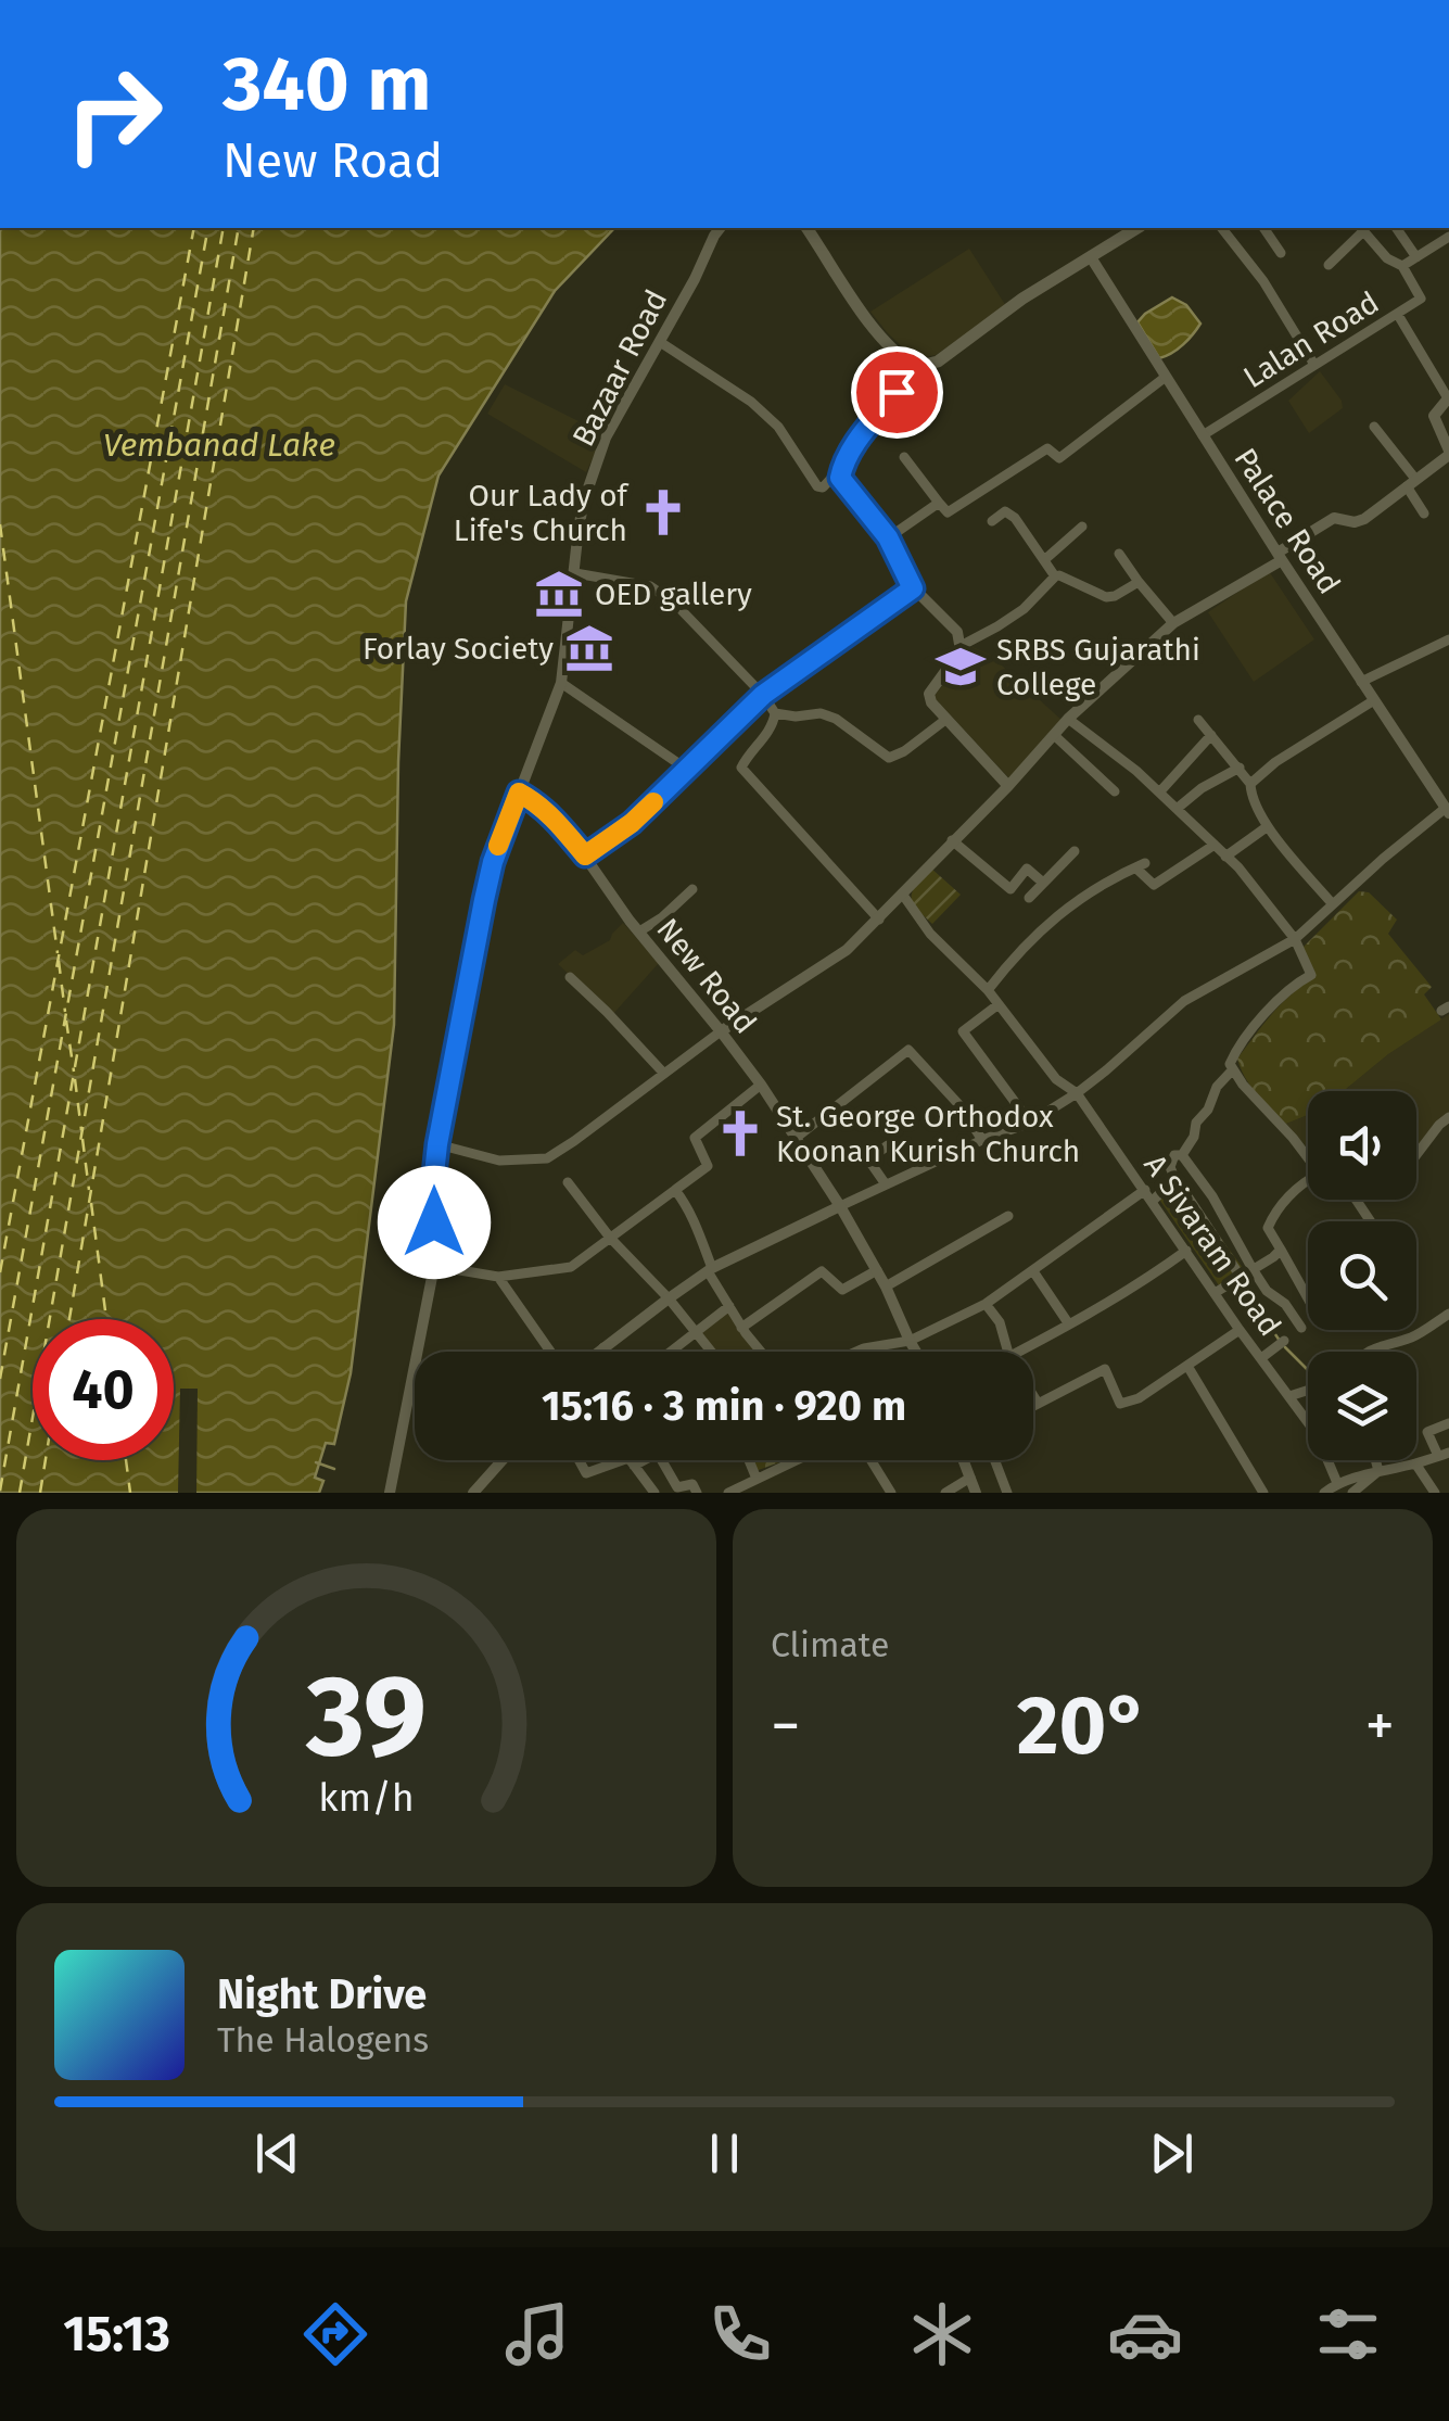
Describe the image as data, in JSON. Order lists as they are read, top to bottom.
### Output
{
  "streets": {
    "street": [
      "Lalan Road",
      "Bazaar Road",
      "Palace Road",
      "New Road",
      "A Sivaram Road"
    ]
  },
  "crossings": [
    ["Lalan Road", "Palace Road"],
    ["Bazaar Road", "New Road"]
  ],
  "water": ["Vembanad Lake"],
  "places": {
    "church": ["Our Lady of Life's Church", "St. George Orthodox Koonan Kurish Church"],
    "museum": ["OED gallery", "Forlay Society"],
    "school or university": ["SRBS Gujarathi College"]
  },
  "page": {
    "turn": ["340 m", "New Road"],
    "limit": "40",
    "trip": "15:16 · 3 min · 920 m",
    "tile": "Climate",
    "heat": ["−", "20°", "+"],
    "song": ["Night Drive", "The Halogens"],
    "tabs": "15:13",
    "gauge": ["39", "km/h"]
  }
}
